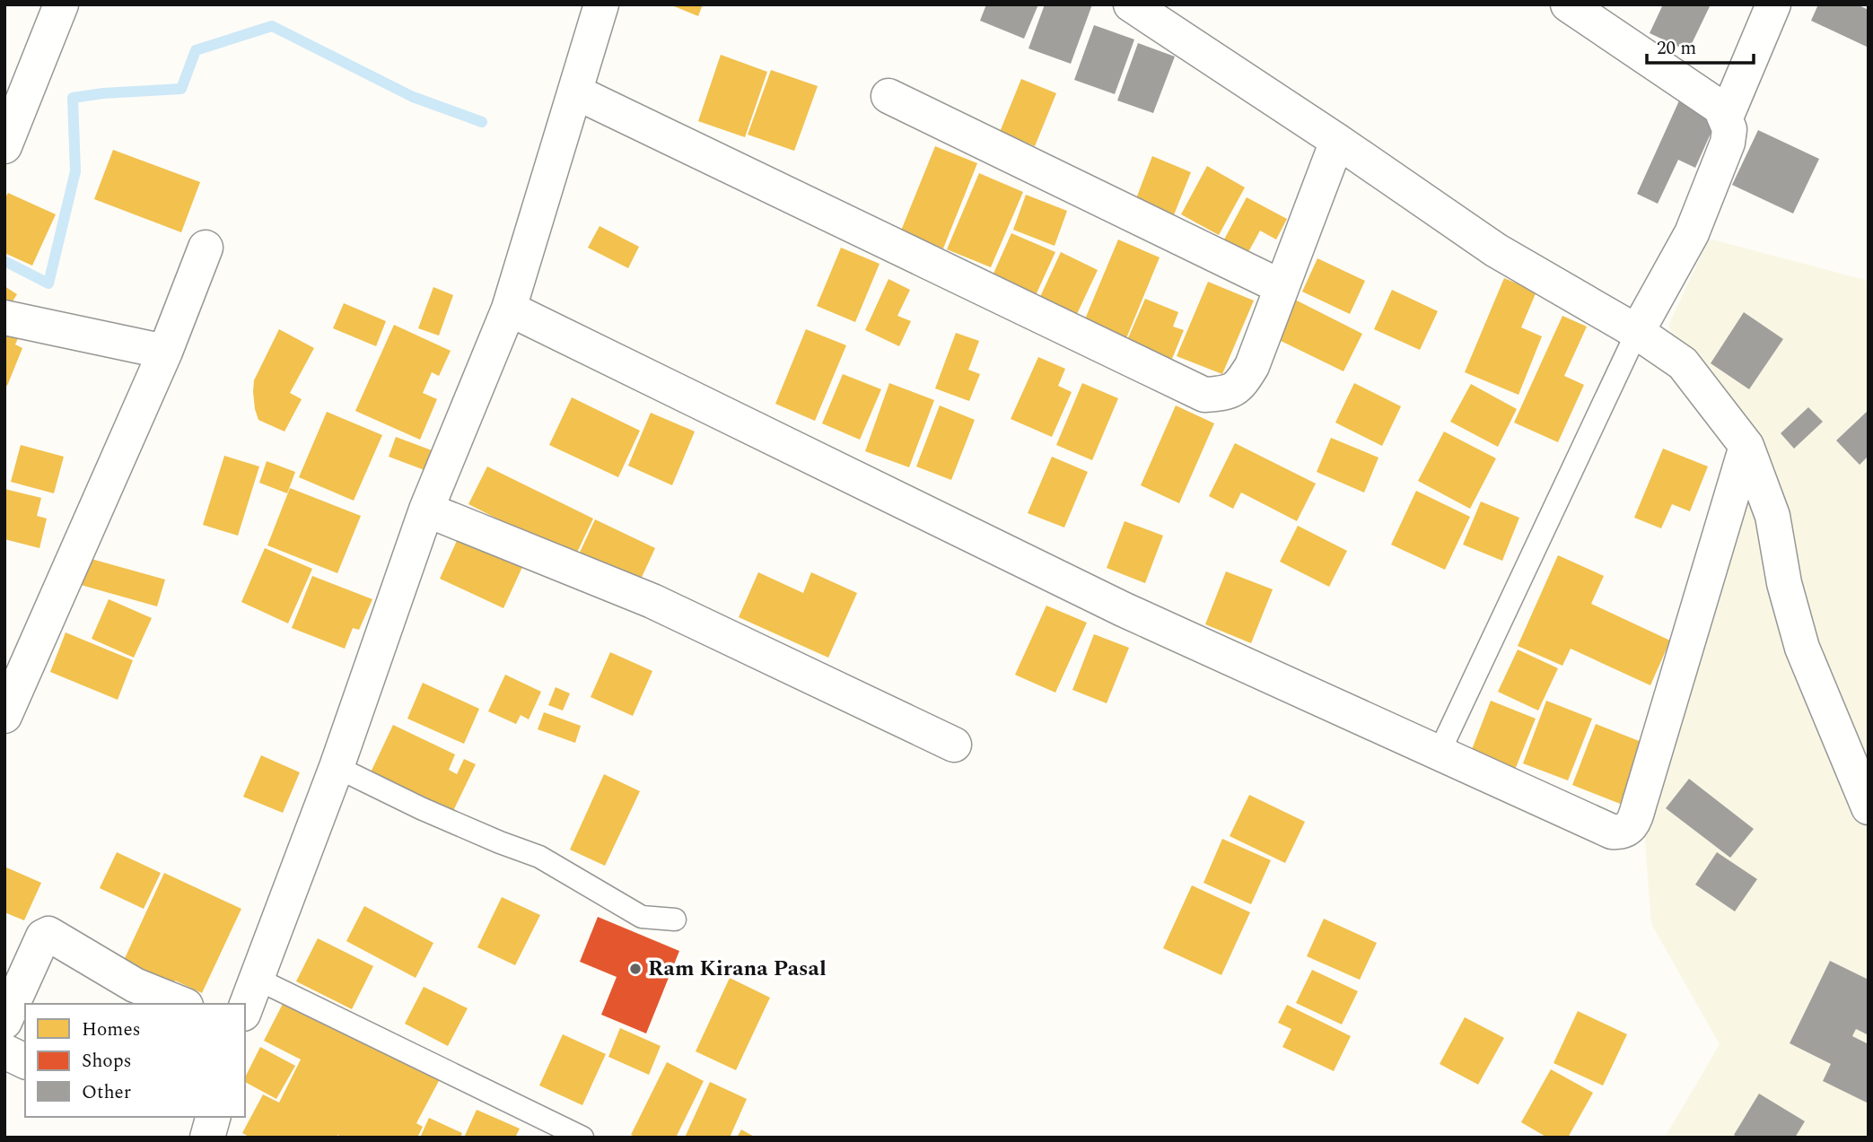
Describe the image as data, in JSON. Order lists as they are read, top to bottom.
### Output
{
  "places": ["Ram Kirana Pasal"],
  "legend": ["Homes", "Shops", "Other"],
  "scale_bar": "20 m"
}
